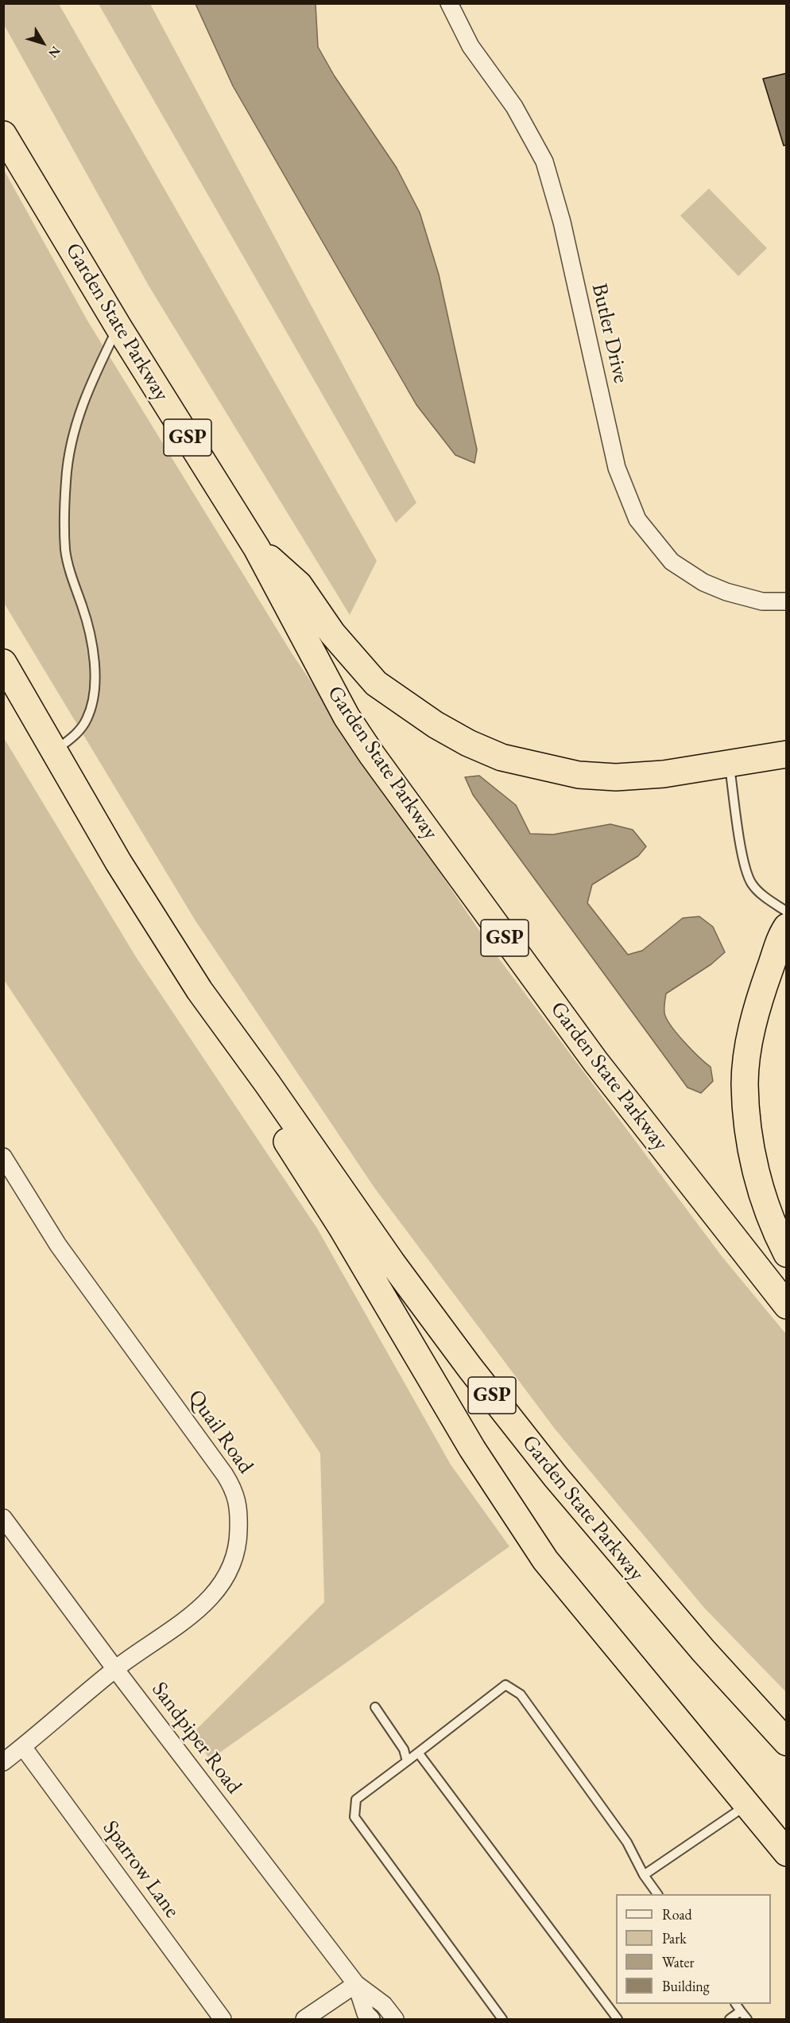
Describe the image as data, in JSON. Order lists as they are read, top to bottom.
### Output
{
  "streets": {
    "highway": ["Garden State Parkway", "GSP"],
    "street": [
      "Butler Drive",
      "Quail Road",
      "Sandpiper Road",
      "Sparrow Lane"
    ]
  },
  "crossings": [
    ["Quail Road", "Sandpiper Road"],
    ["Quail Road", "Sparrow Lane"]
  ],
  "legend": [
    "Road",
    "Park",
    "Water",
    "Building"
  ],
  "north": "bottom right"
}
